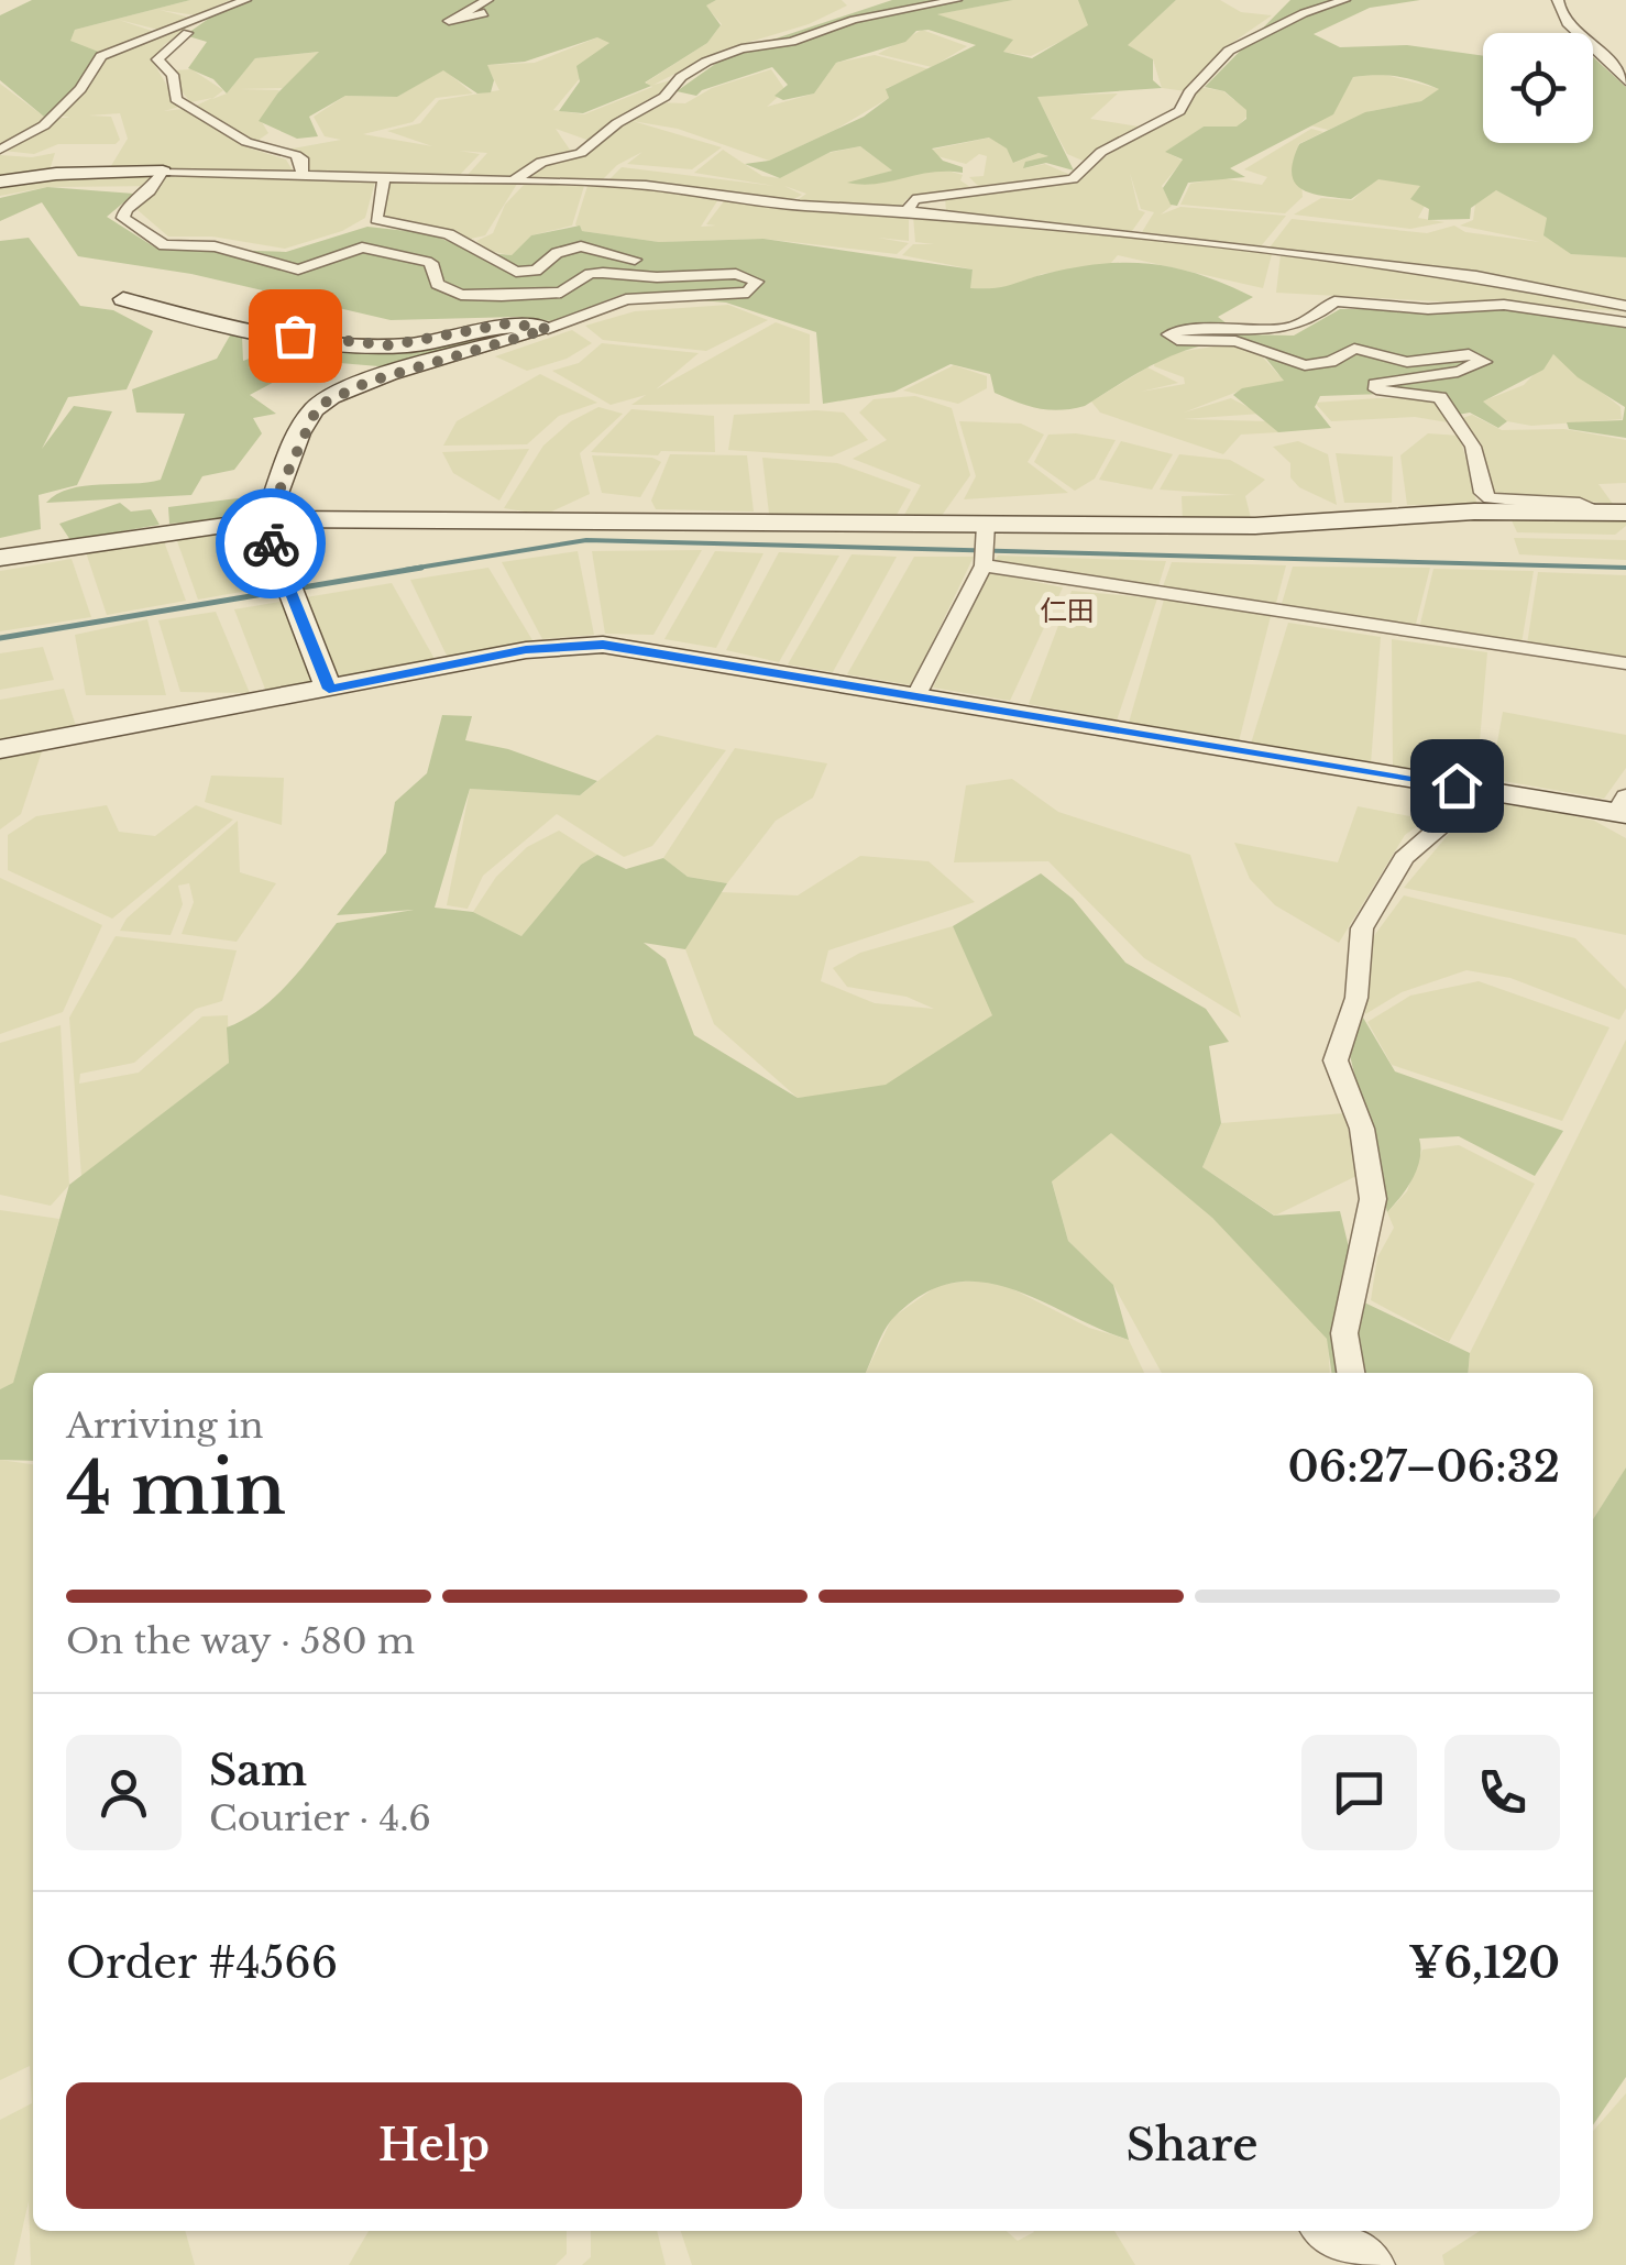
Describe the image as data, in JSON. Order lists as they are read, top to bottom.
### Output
{
  "districts": ["仁田"],
  "page": {
    "heading": ["4 min", "Arriving in", "06:27–06:32"],
    "panel": [
      "Sam",
      "Courier · 4.6",
      "Order #4566",
      "¥6,120"
    ],
    "bar": "On the way · 580 m",
    "buttons": ["Help", "Share"]
  }
}
